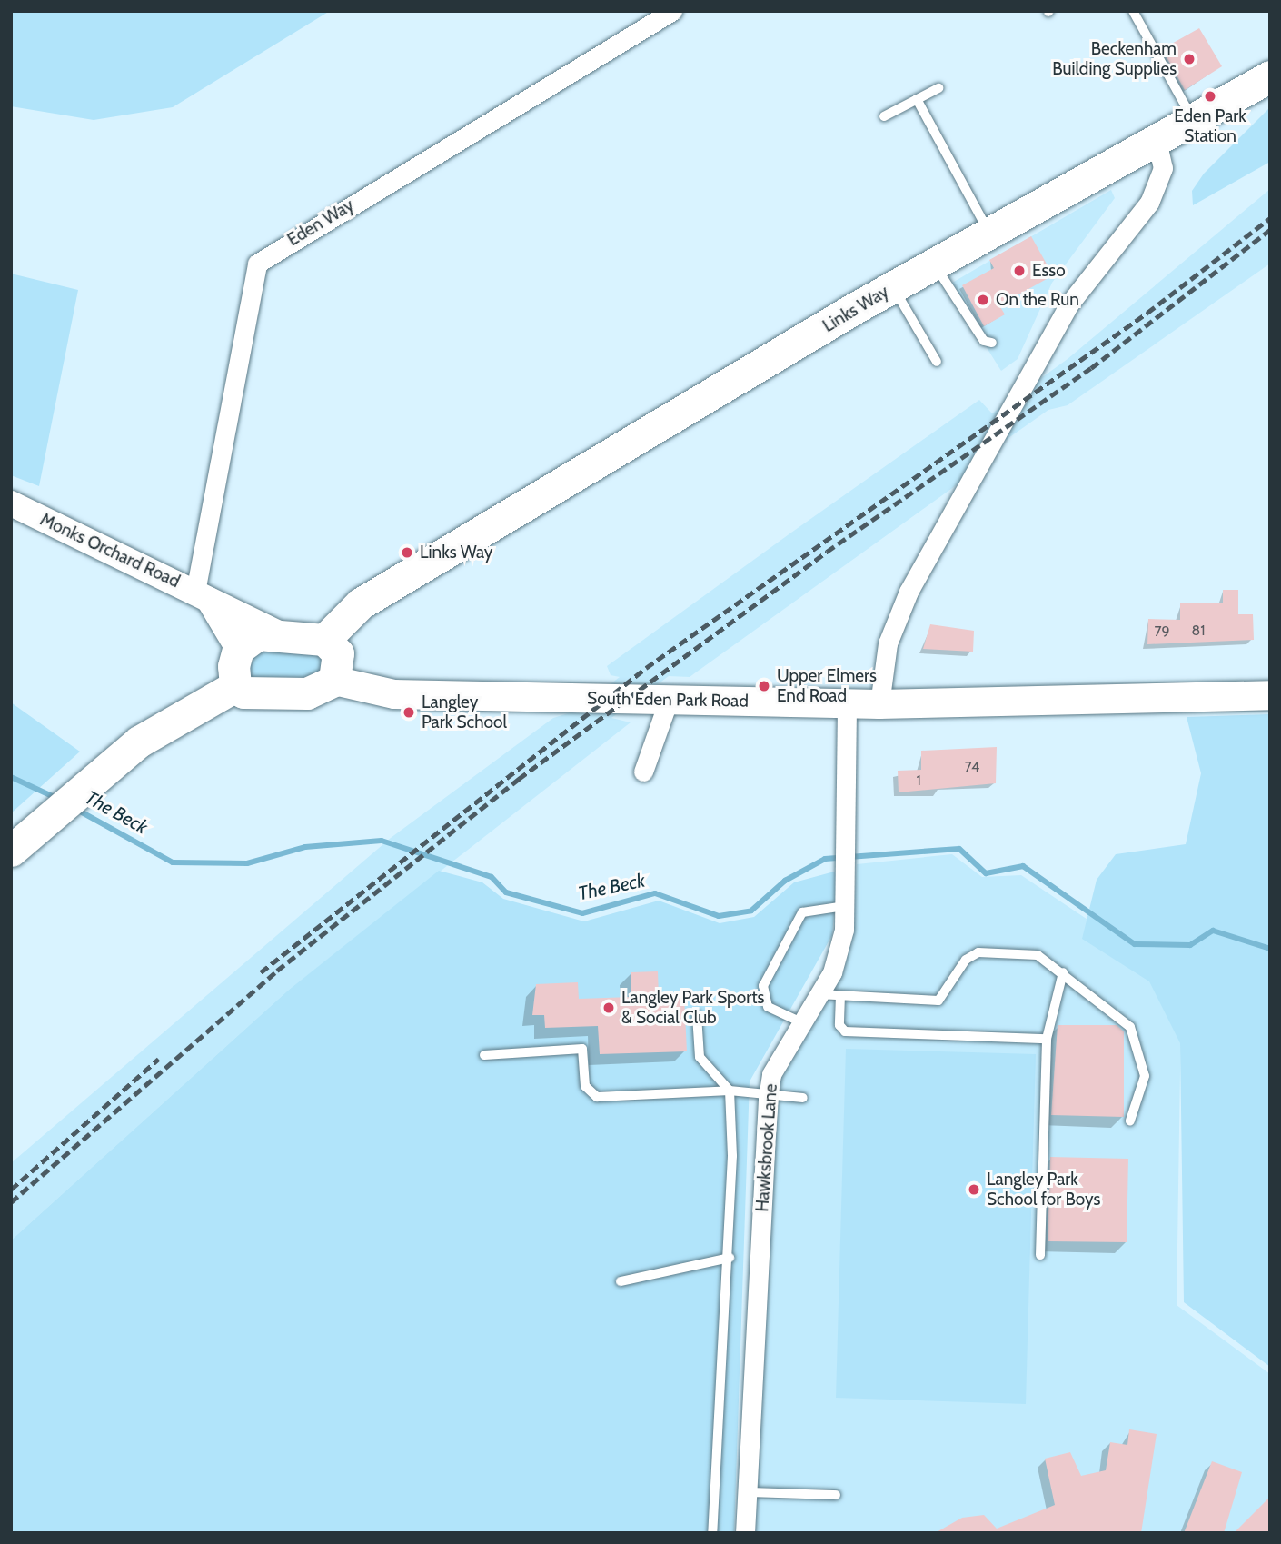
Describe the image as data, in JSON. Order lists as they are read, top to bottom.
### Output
{
  "streets": {
    "main road": ["Links Way", "South Eden Park Road"],
    "street": ["Eden Way", "Monks Orchard Road", "Hawksbrook Lane"]
  },
  "crossings": [
    ["Eden Way", "Monks Orchard Road"],
    ["South Eden Park Road", "Hawksbrook Lane"]
  ],
  "water": ["The Beck"],
  "places": [
    "Beckenham Building Supplies",
    "Eden Park Station",
    "Esso",
    "On the Run",
    "Links Way",
    "Upper Elmers End Road",
    "Langley Park School",
    "Langley Park Sports & Social Club",
    "Langley Park School for Boys"
  ],
  "house_numbers": [
    "81",
    "79",
    "74",
    "1"
  ]
}
